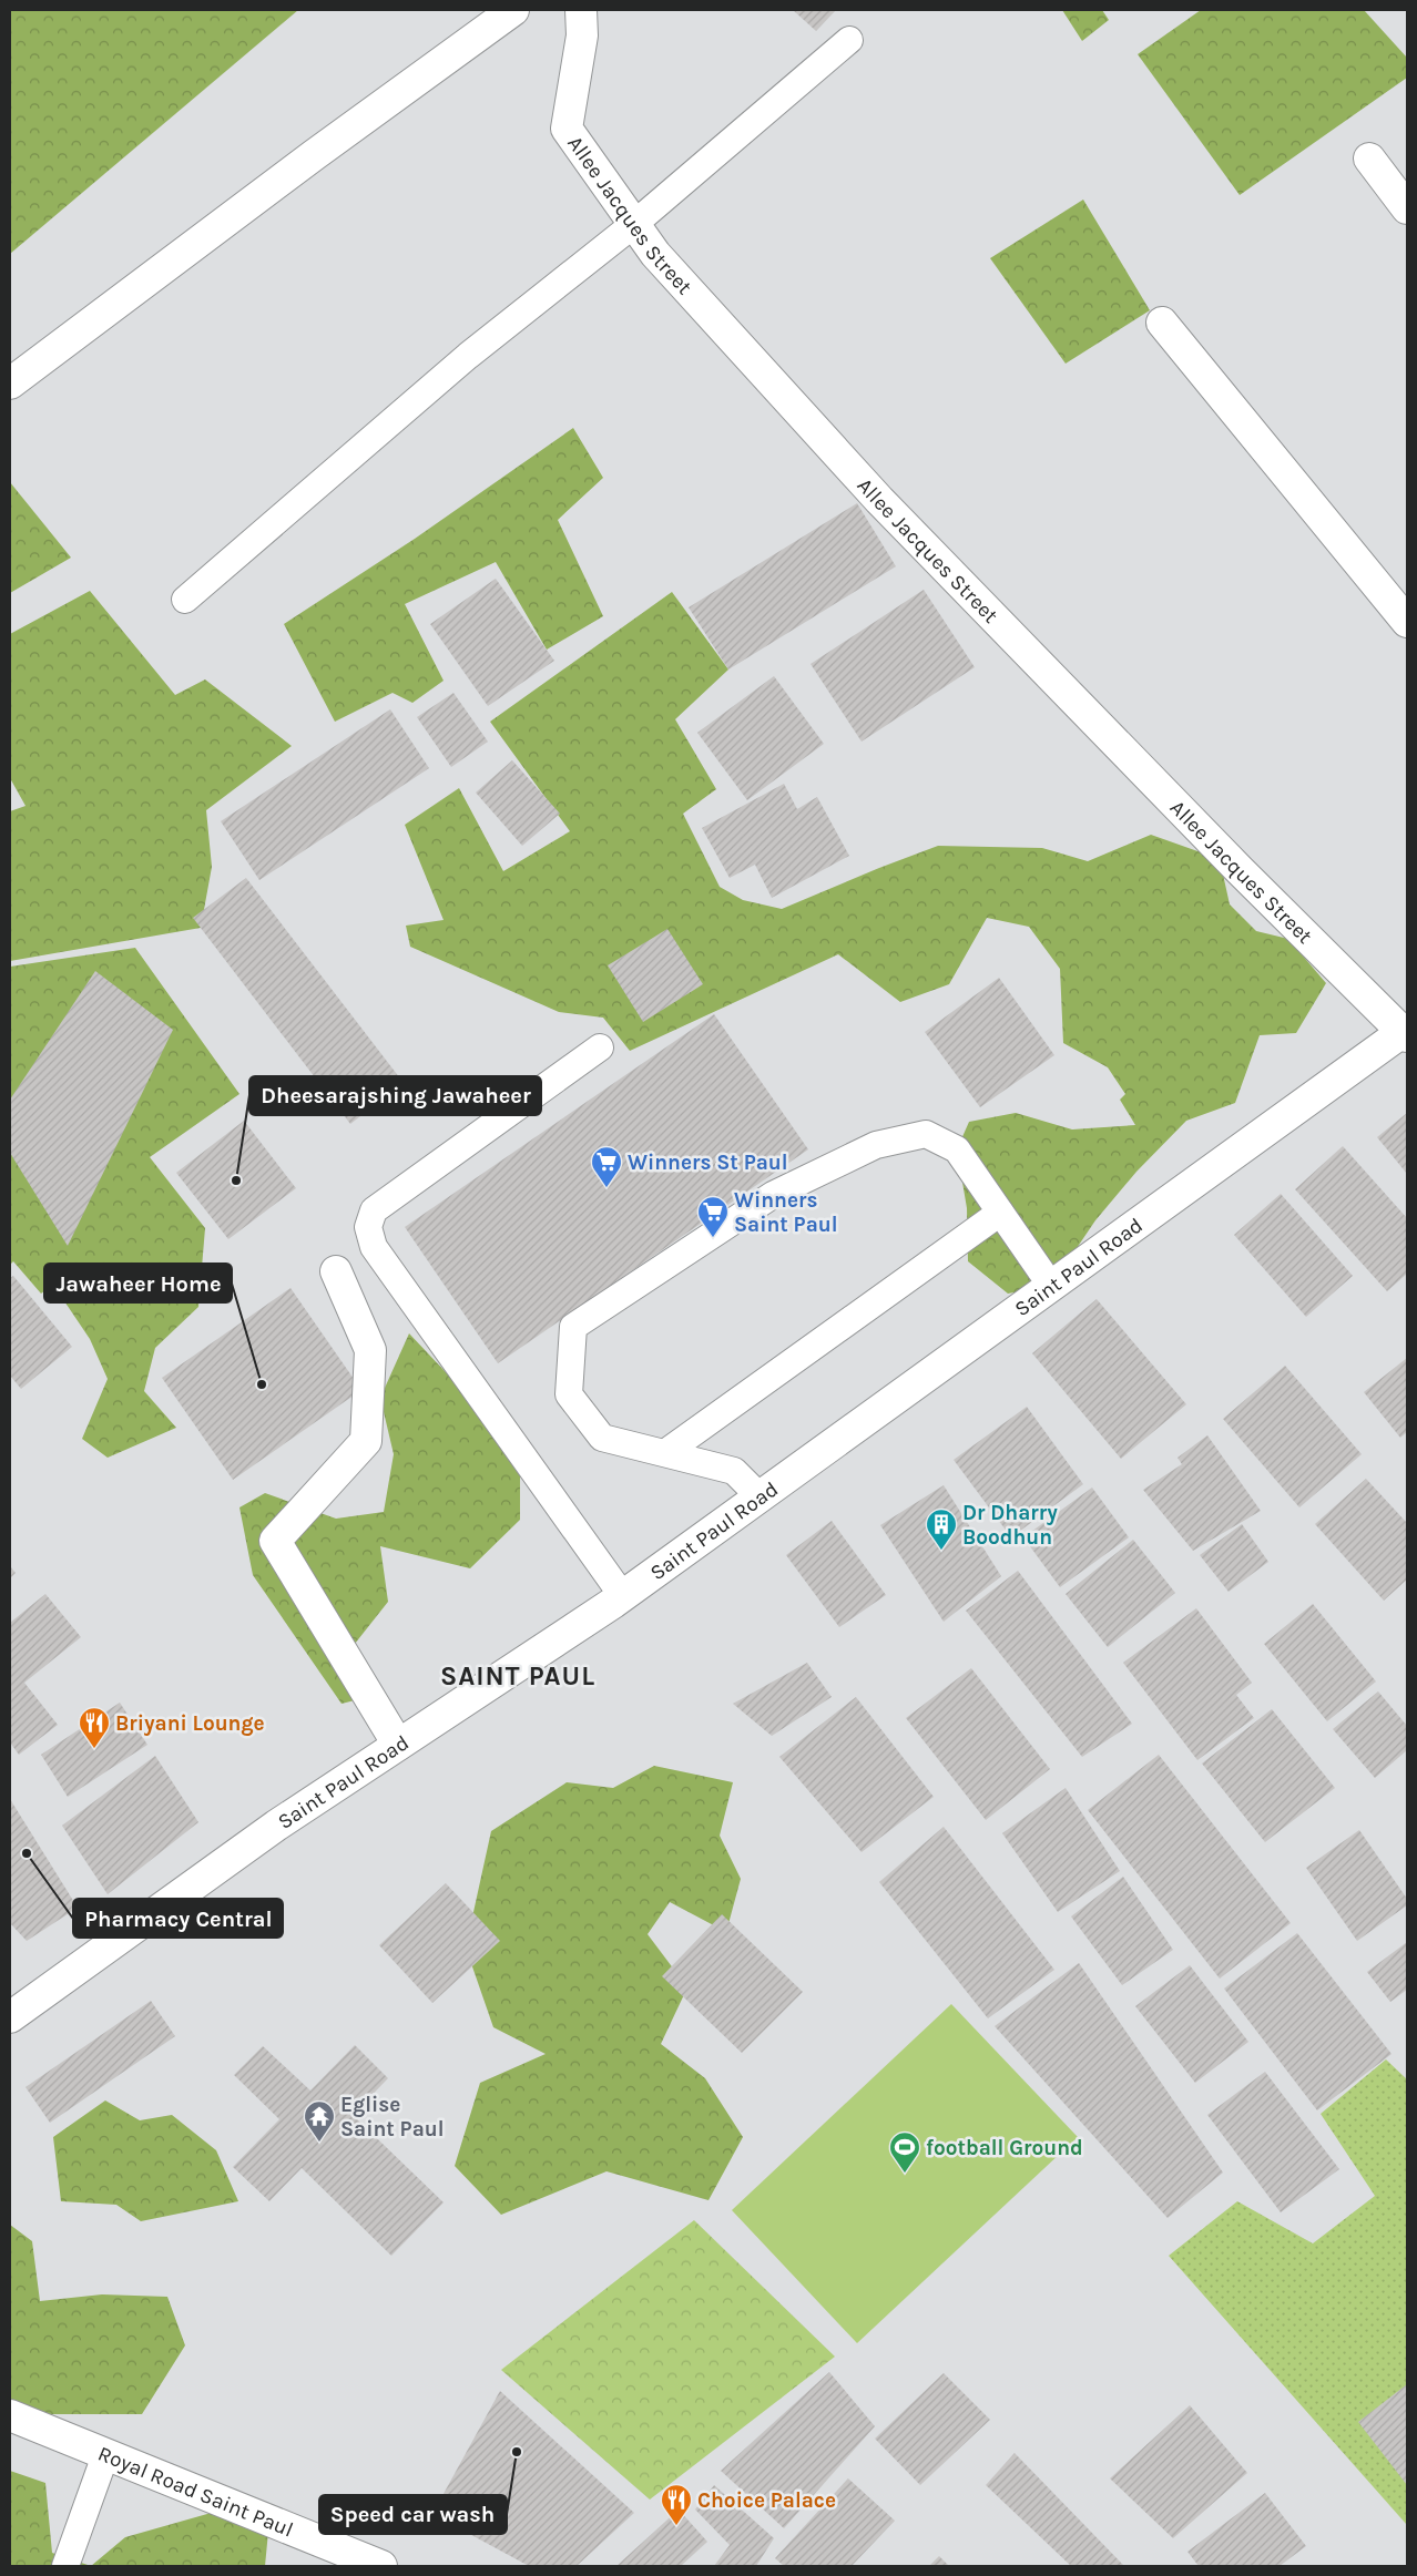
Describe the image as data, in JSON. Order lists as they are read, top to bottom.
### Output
{
  "streets": {
    "street": ["Allee Jacques Street", "Saint Paul Road", "Royal Road Saint Paul"]
  },
  "crossings": [
    ["Allee Jacques Street", "Saint Paul Road"]
  ],
  "districts": ["SAINT PAUL"],
  "places": {
    "other": [
      "Dheesarajshing Jawaheer",
      "Jawaheer Home",
      "Pharmacy Central",
      "Speed car wash"
    ],
    "supermarket": ["Winners St Paul", "Winners Saint Paul"],
    "building": ["Dr Dharry Boodhun"],
    "restaurant": ["Briyani Lounge", "Choice Palace"],
    "temple": ["Eglise Saint Paul"],
    "sports": ["football Ground"]
  }
}
